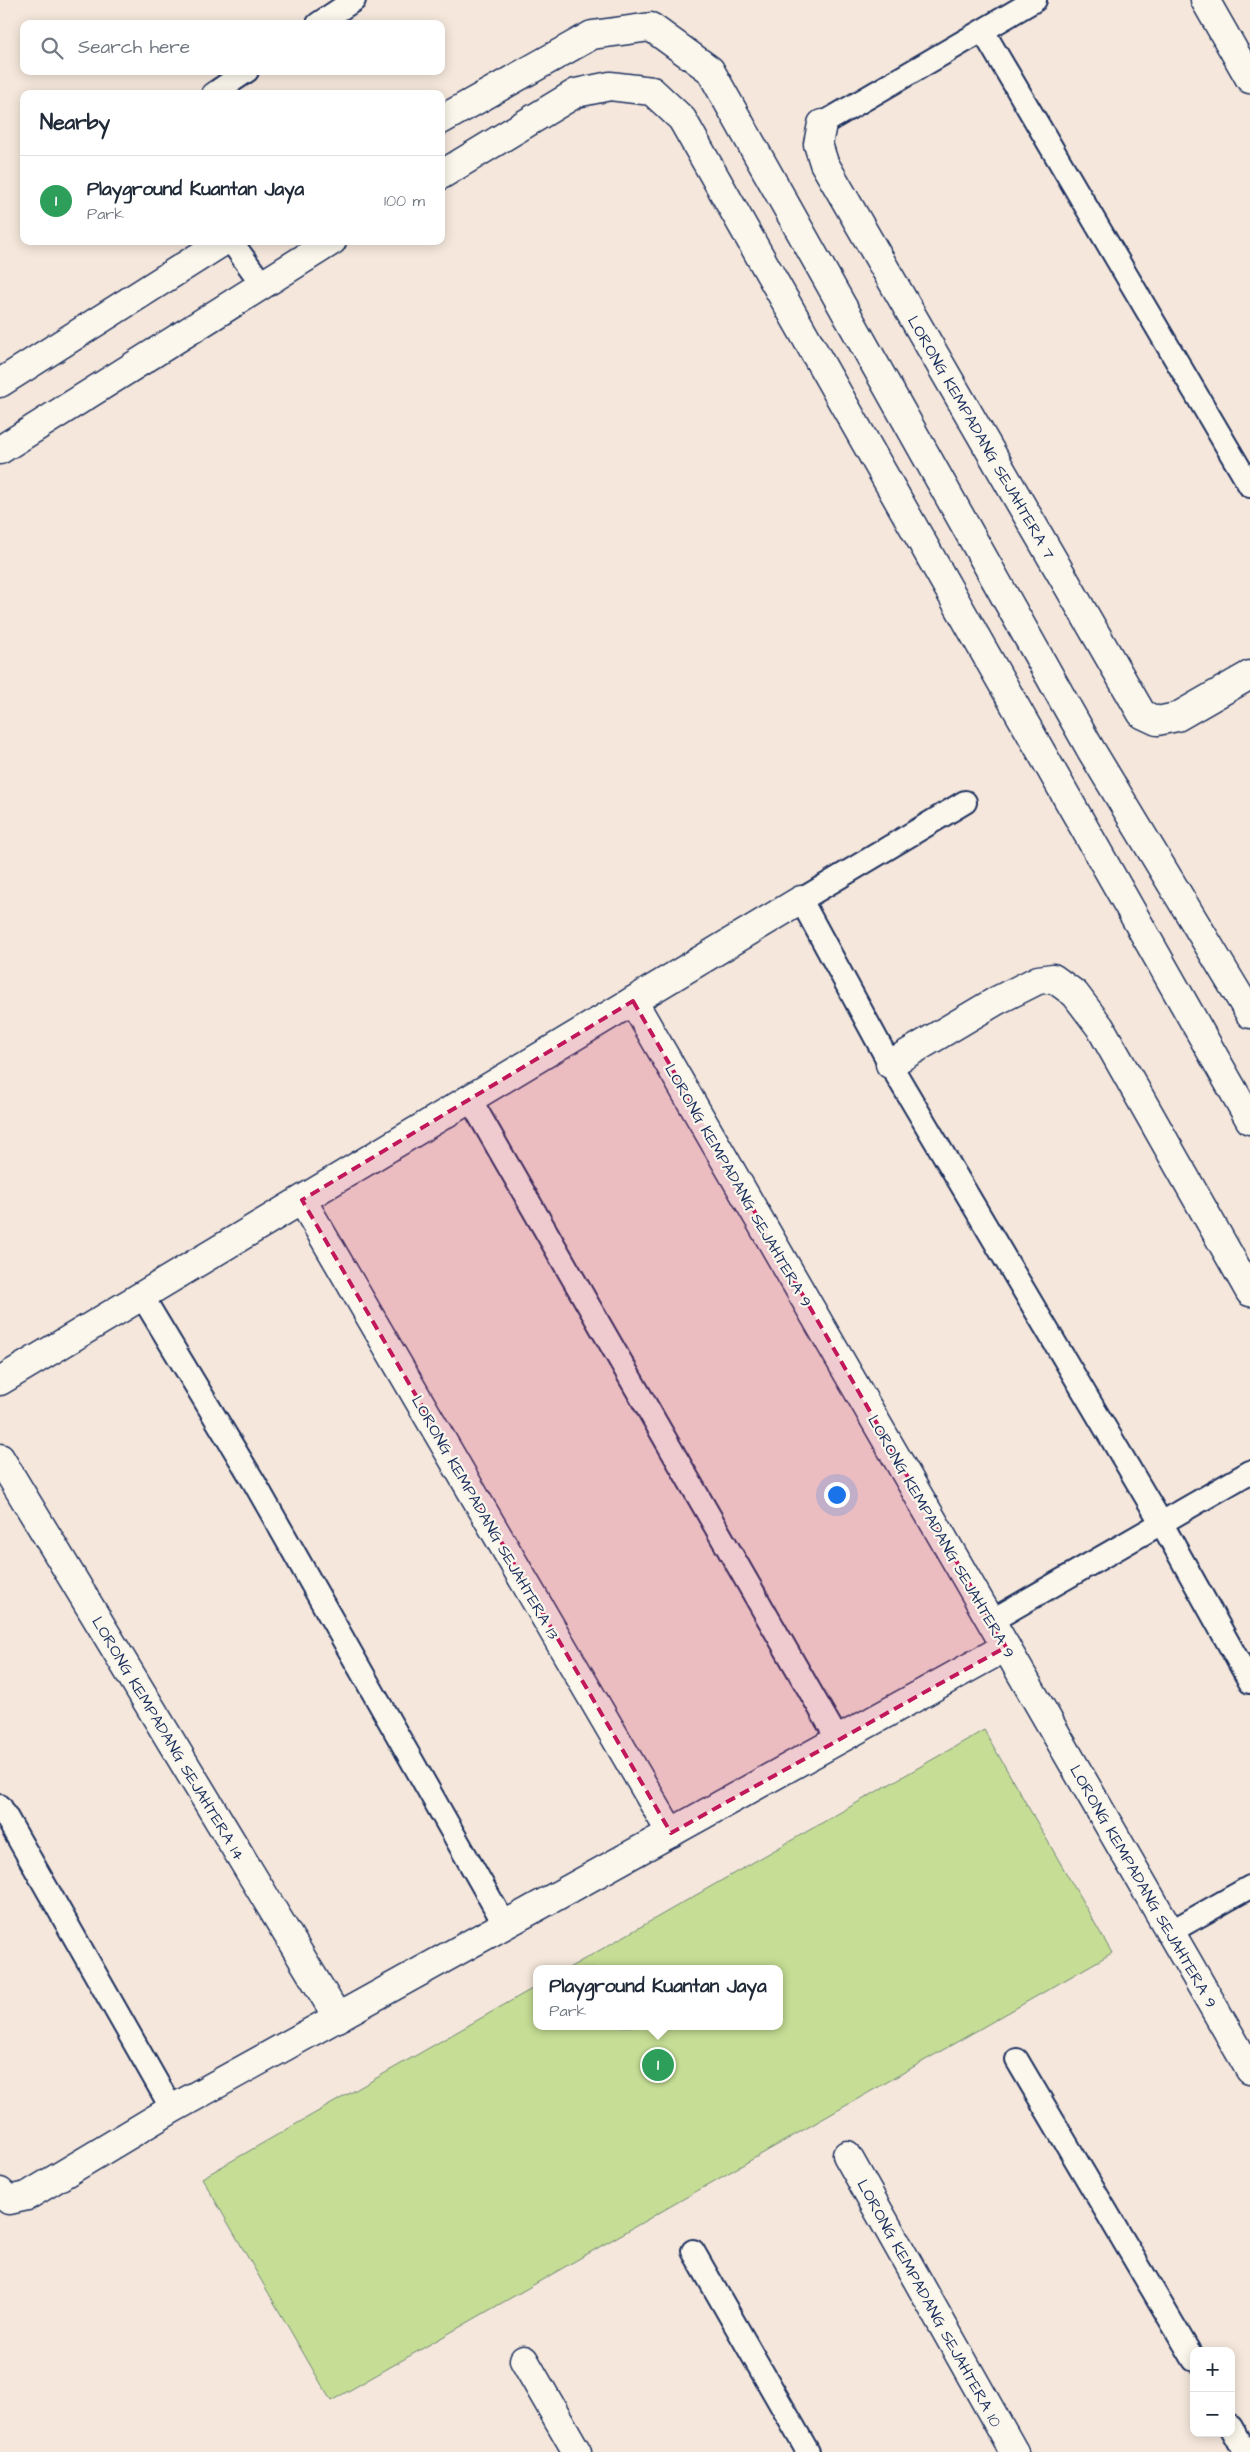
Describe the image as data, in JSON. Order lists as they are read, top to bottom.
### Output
{
  "streets": {
    "street": [
      "LORONG KEMPADANG SEJAHTERA 7",
      "LORONG KEMPADANG SEJAHTERA 9",
      "LORONG KEMPADANG SEJAHTERA 13",
      "LORONG KEMPADANG SEJAHTERA 14",
      "LORONG KEMPADANG SEJAHTERA 10"
    ]
  },
  "page": {
    "search": "Search here",
    "heading": "Nearby",
    "list": [
      {
        "mark": "1",
        "name": "Playground Kuantan Jaya",
        "note": "Park",
        "value": "100 m"
      }
    ],
    "popup": ["Playground Kuantan Jaya", "Park"],
    "pins": "1",
    "map_buttons": ["+", "−"]
  }
}
